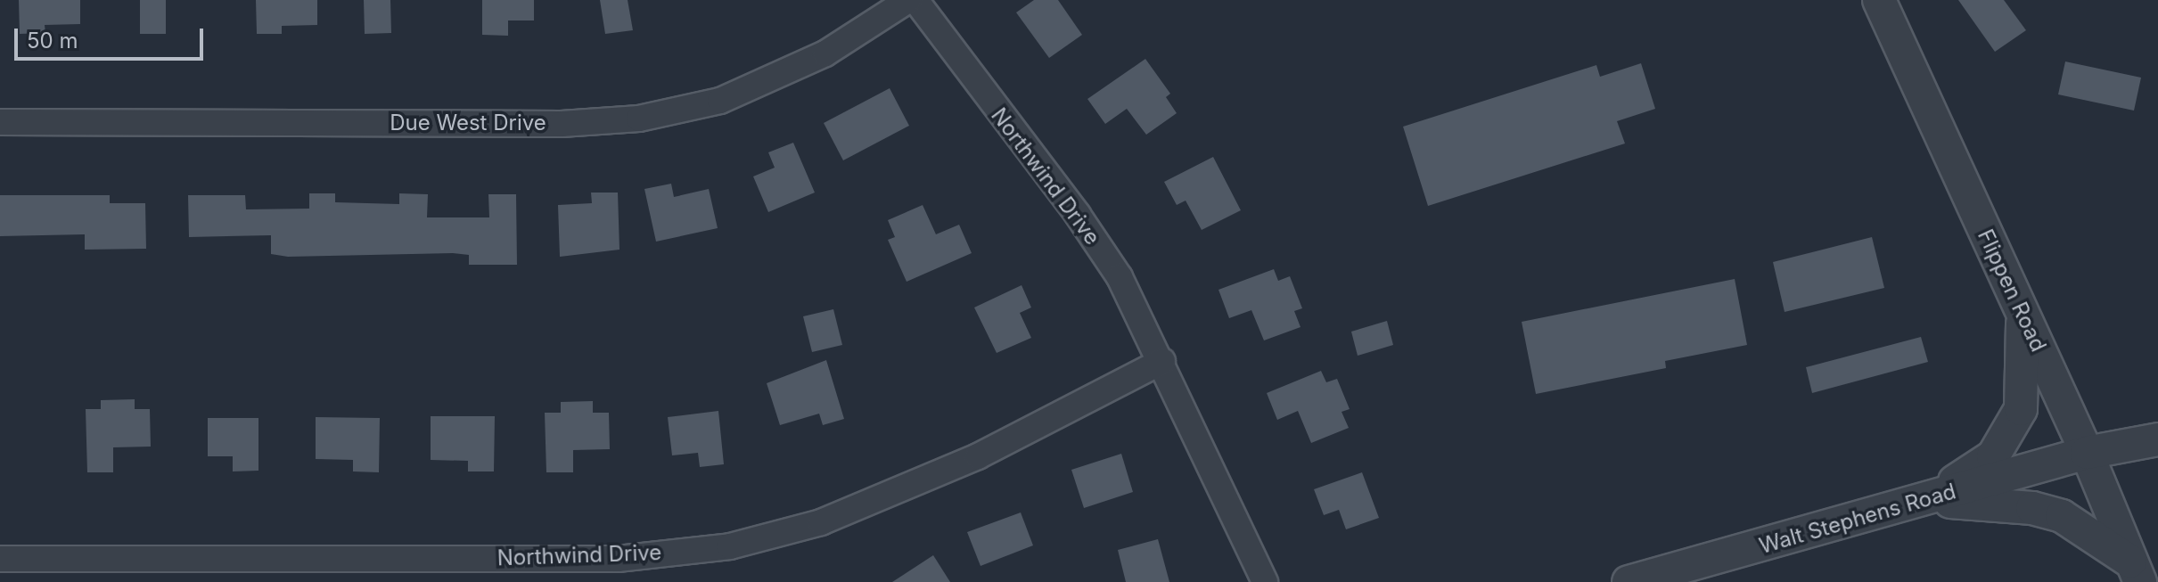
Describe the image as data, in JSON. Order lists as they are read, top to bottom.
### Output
{
  "streets": {
    "street": [
      "Due West Drive",
      "Northwind Drive",
      "Flippen Road",
      "Walt Stephens Road"
    ]
  },
  "crossings": [
    ["Flippen Road", "Walt Stephens Road"]
  ],
  "scale_bar": "50 m"
}
